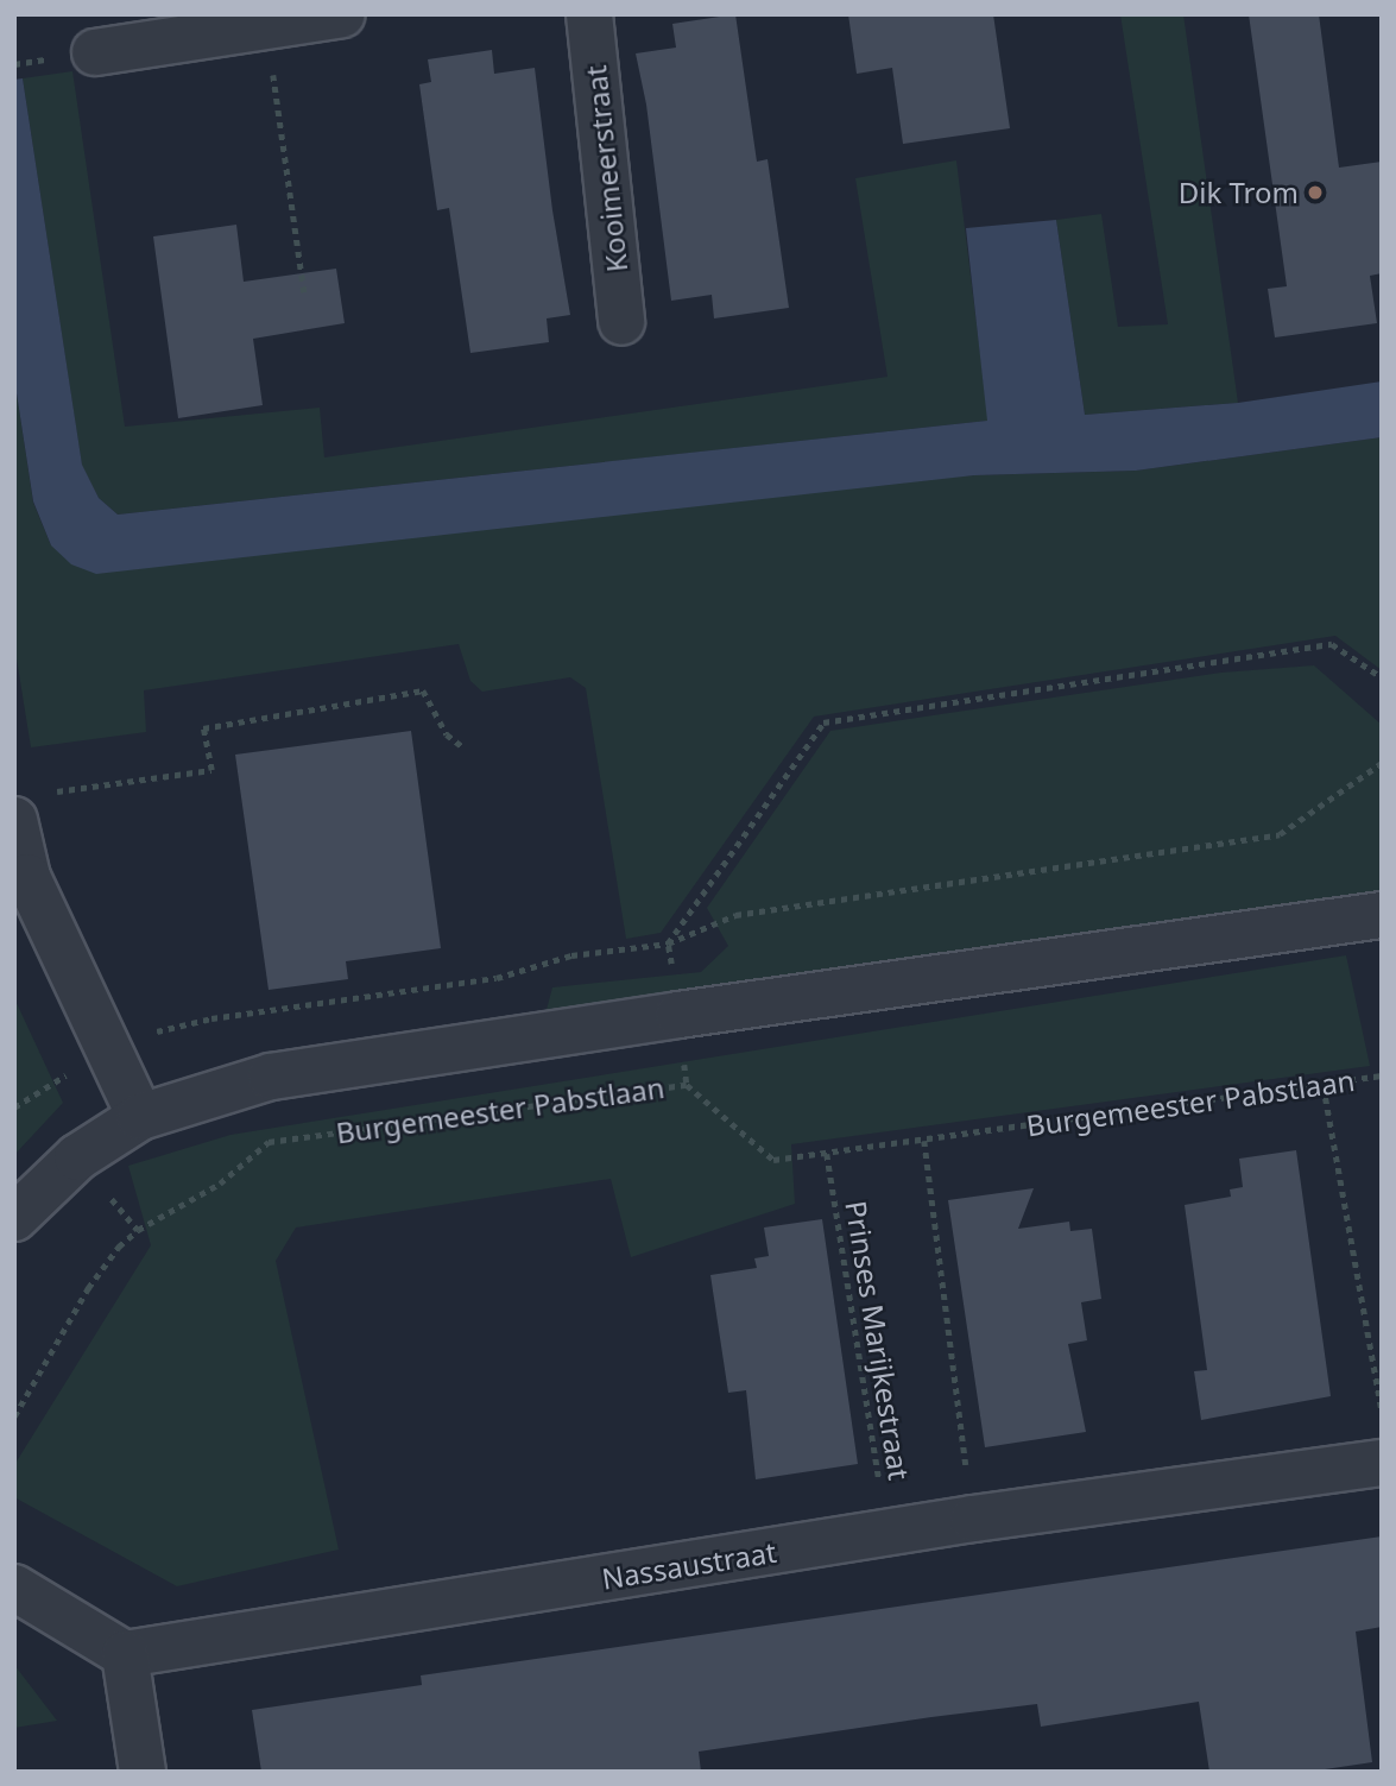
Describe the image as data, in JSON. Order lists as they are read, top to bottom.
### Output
{
  "streets": {
    "street": ["Kooimeerstraat", "Nassaustraat"],
    "path": ["Burgemeester Pabstlaan", "Prinses Marijkestraat"]
  },
  "crossings": [
    ["Burgemeester Pabstlaan", "Prinses Marijkestraat"],
    ["Prinses Marijkestraat", "Nassaustraat"]
  ],
  "places": ["Dik Trom"]
}
